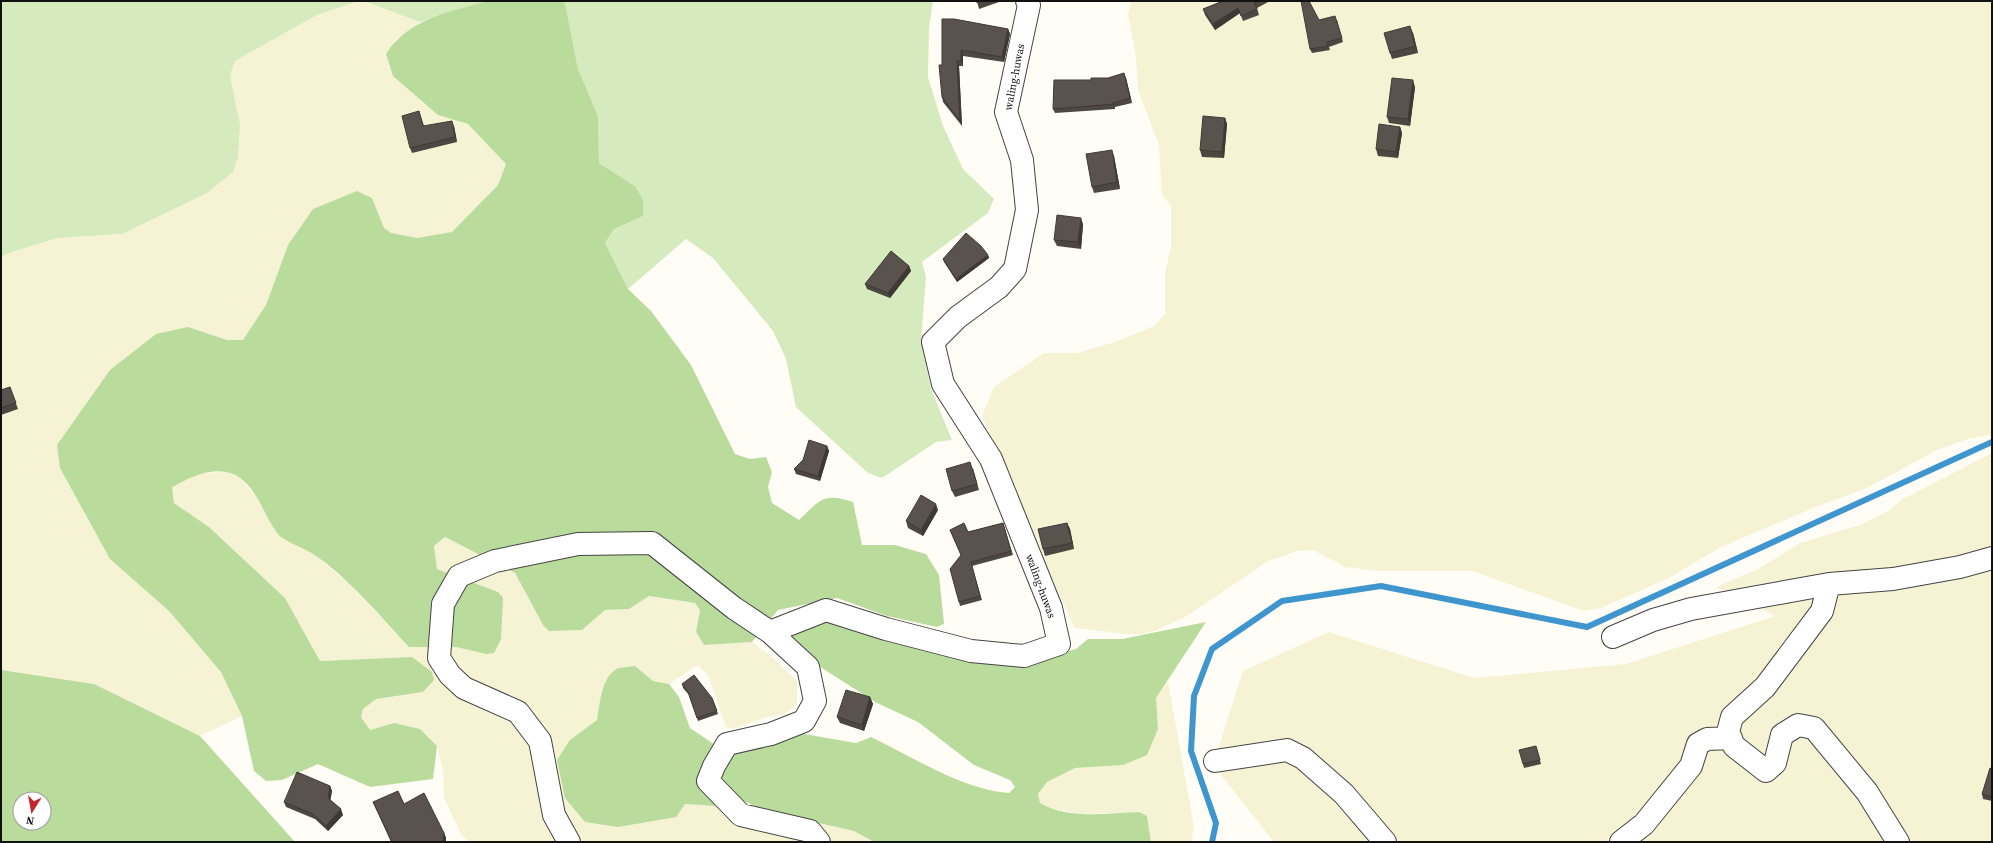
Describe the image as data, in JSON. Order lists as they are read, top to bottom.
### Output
{
  "streets": {
    "street": ["waling-huwas"]
  },
  "north": "bottom"
}
